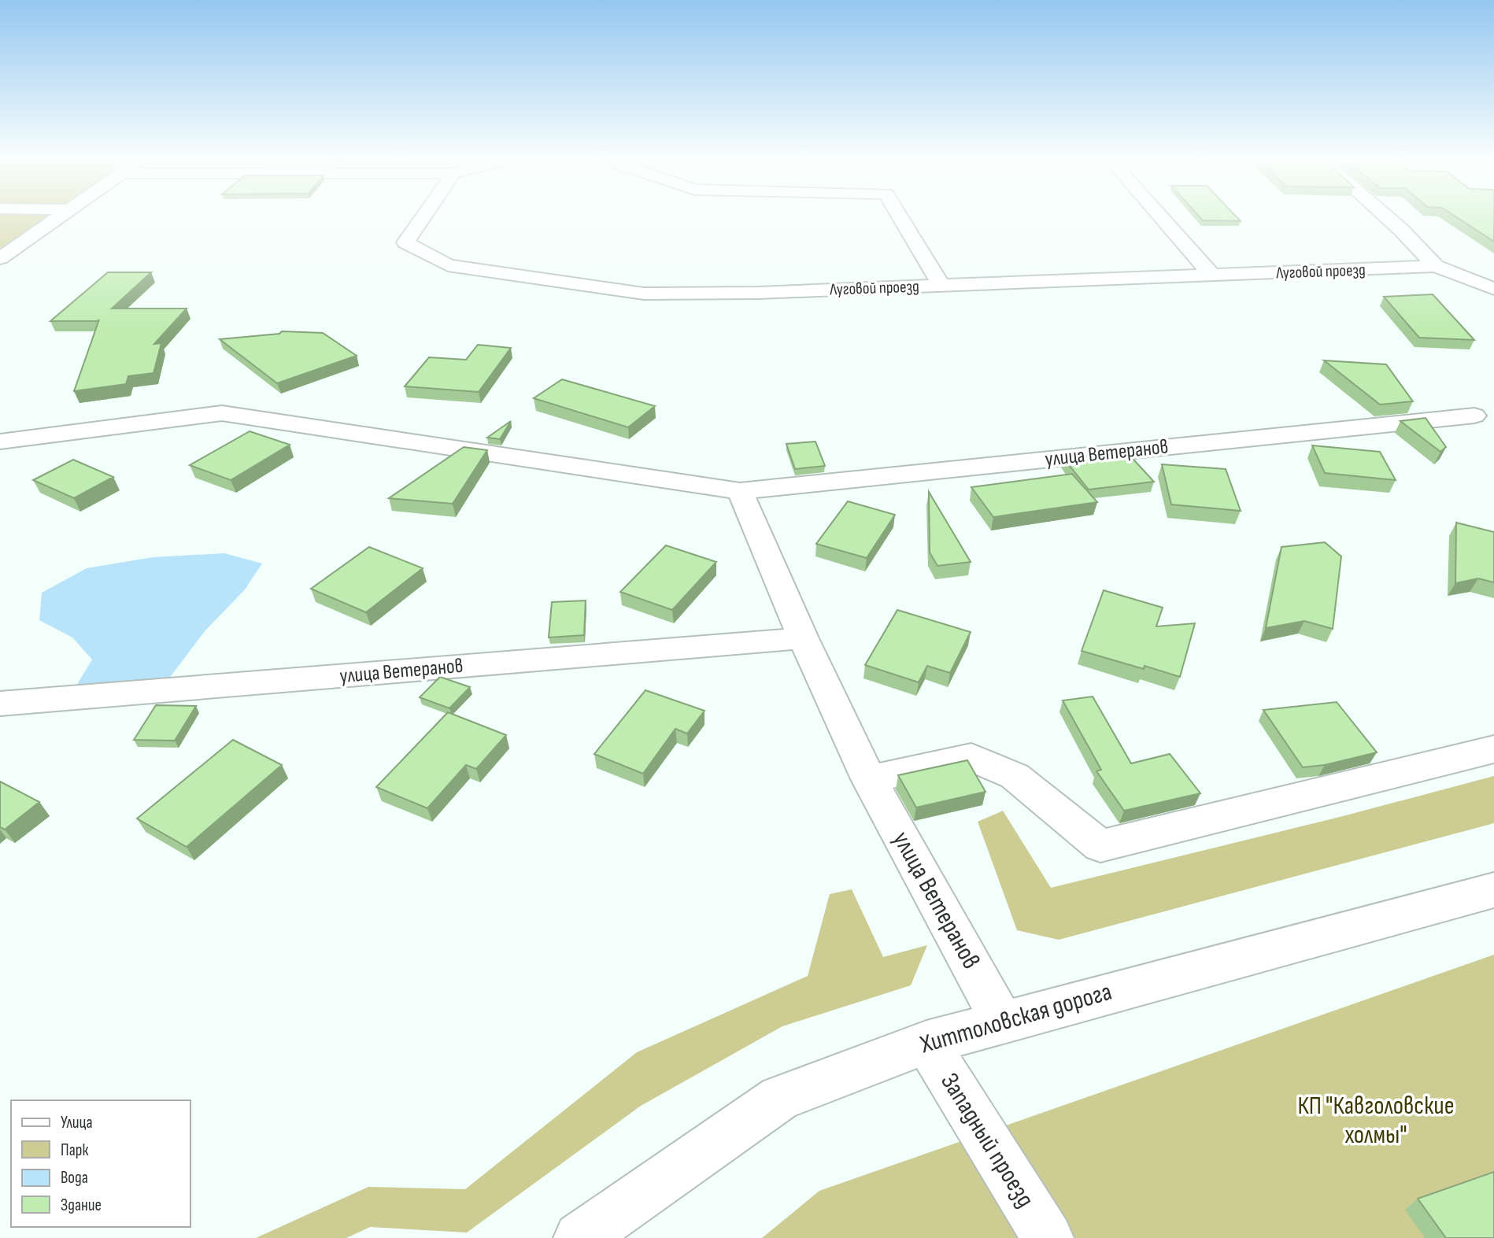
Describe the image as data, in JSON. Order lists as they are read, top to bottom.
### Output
{
  "streets": {
    "street": [
      "Луговой проезд",
      "улица Ветеранов",
      "Хиттоловская дорога",
      "Западный проезд"
    ]
  },
  "crossings": [
    ["улица Ветеранов", "Хиттоловская дорога"],
    ["Хиттоловская дорога", "Западный проезд"]
  ],
  "parks": ["КП \"Кавголовские холмы\""],
  "legend": [
    "Улица",
    "Парк",
    "Вода",
    "Здание"
  ]
}
